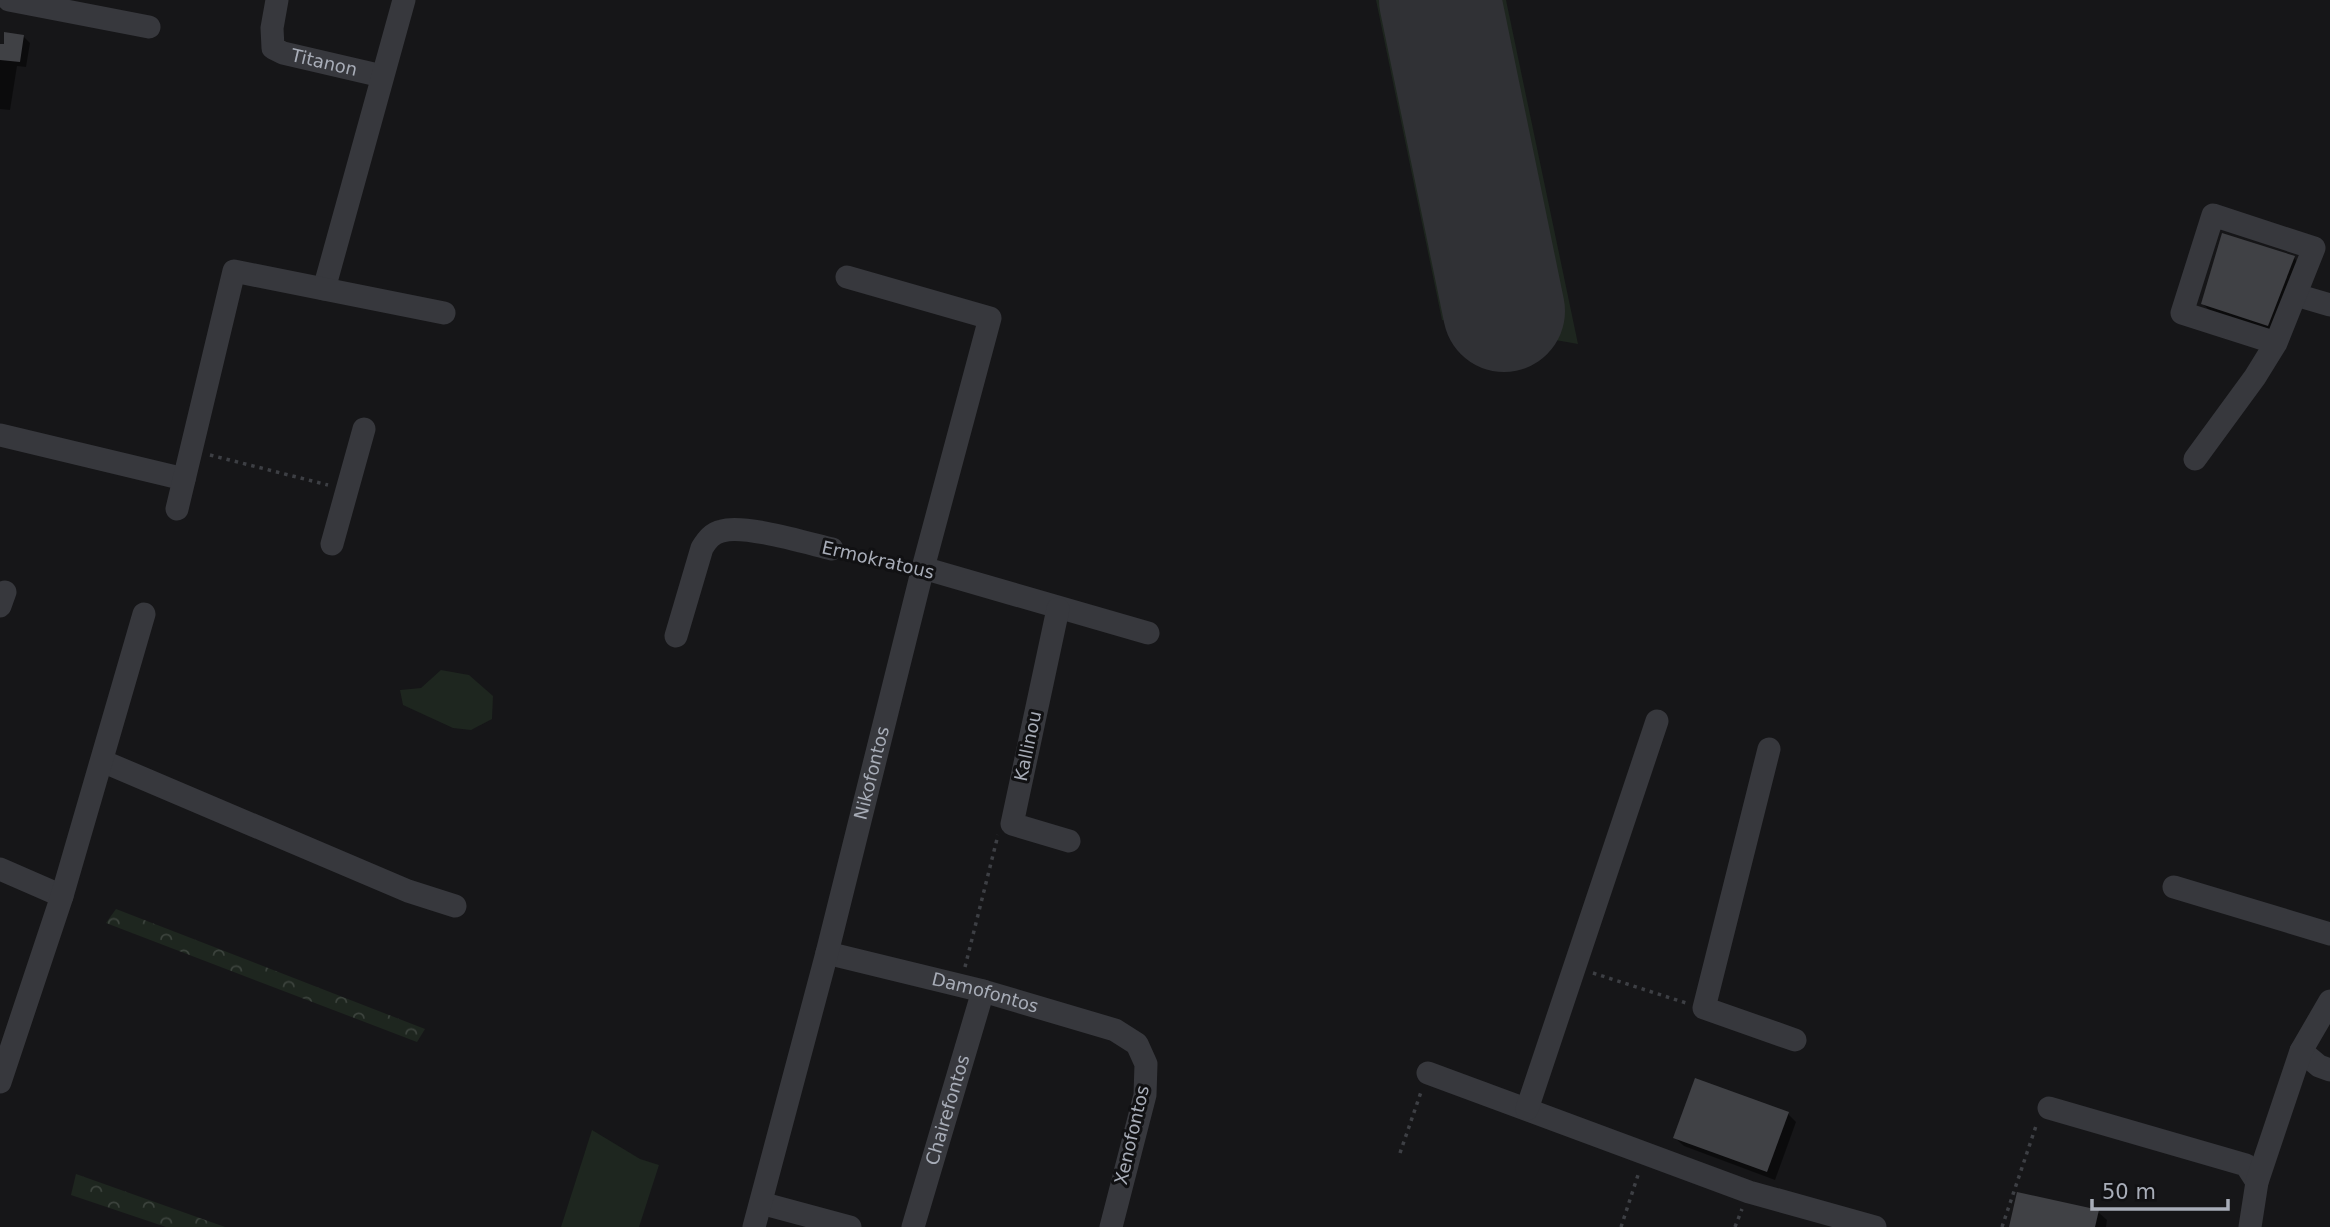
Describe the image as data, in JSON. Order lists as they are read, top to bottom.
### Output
{
  "streets": {
    "street": [
      "Titanon",
      "Ermokratous",
      "Kallinou",
      "Nikofontos",
      "Damofontos",
      "Chairefontos",
      "Xenofontos"
    ]
  },
  "crossings": [
    ["Ermokratous", "Kallinou"],
    ["Ermokratous", "Nikofontos"],
    ["Nikofontos", "Damofontos"],
    ["Damofontos", "Chairefontos"],
    ["Damofontos", "Xenofontos"]
  ],
  "scale_bar": "50 m"
}
